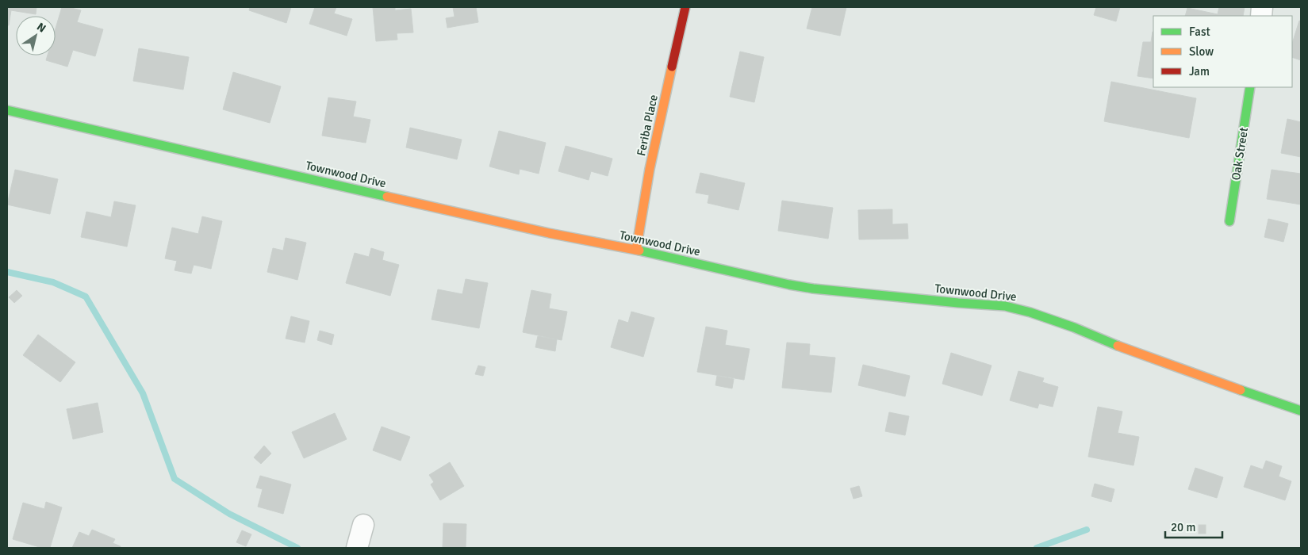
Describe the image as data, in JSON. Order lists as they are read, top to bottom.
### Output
{
  "streets": {
    "street": ["Feriba Place", "Oak Street", "Townwood Drive"]
  },
  "crossings": [
    ["Feriba Place", "Townwood Drive"]
  ],
  "legend": ["Fast", "Slow", "Jam"],
  "scale_bar": "20 m",
  "north": "top right"
}
